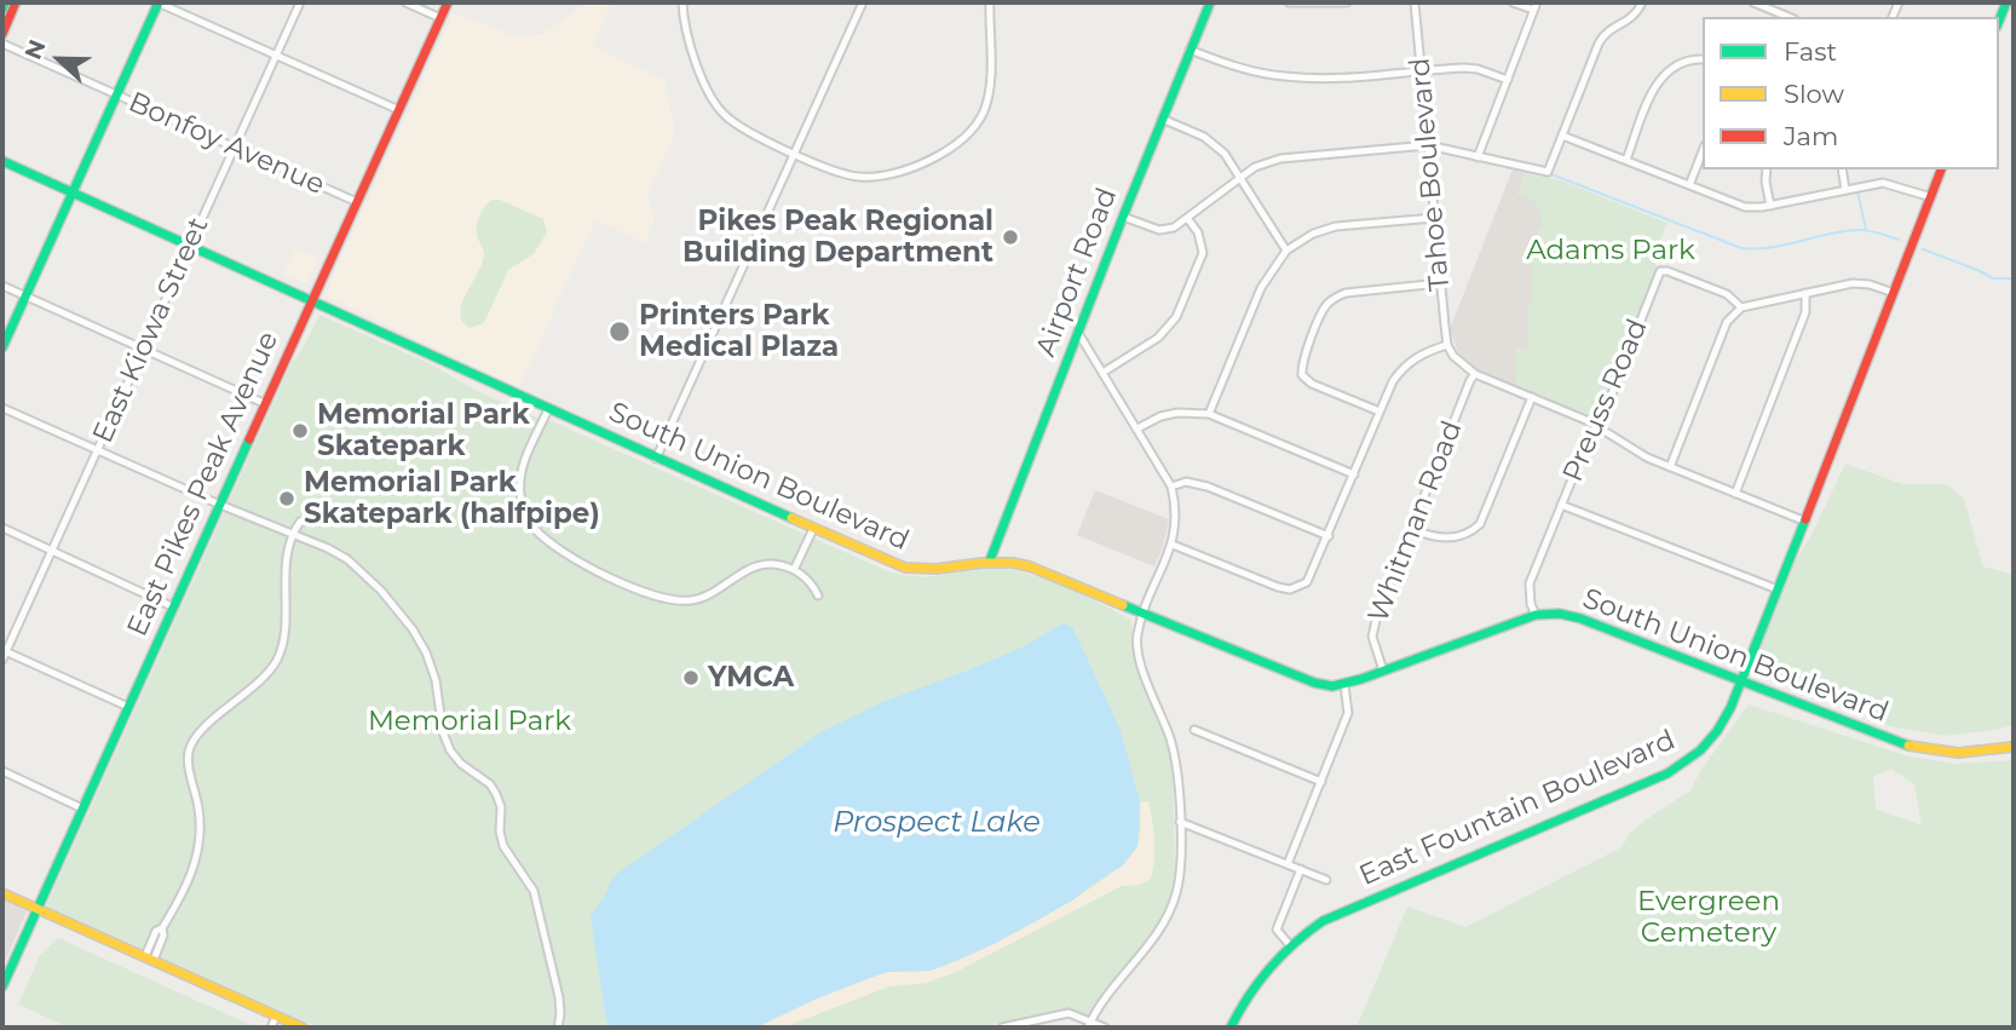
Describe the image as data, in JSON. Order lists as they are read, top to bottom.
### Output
{
  "streets": {
    "main road": [
      "Airport Road",
      "South Union Boulevard",
      "East Pikes Peak Avenue",
      "East Fountain Boulevard"
    ],
    "street": [
      "Bonfoy Avenue",
      "Tahoe Boulevard",
      "East Kiowa Street",
      "Preuss Road",
      "Whitman Road"
    ]
  },
  "crossings": [
    ["Bonfoy Avenue", "East Kiowa Street"],
    ["Bonfoy Avenue", "East Pikes Peak Avenue"],
    ["Airport Road", "South Union Boulevard"],
    ["East Kiowa Street", "South Union Boulevard"],
    ["Preuss Road", "South Union Boulevard"],
    ["South Union Boulevard", "East Pikes Peak Avenue"],
    ["South Union Boulevard", "Whitman Road"],
    ["South Union Boulevard", "East Fountain Boulevard"]
  ],
  "water": ["Prospect Lake"],
  "parks": ["Adams Park", "Memorial Park", "Evergreen Cemetery"],
  "places": [
    "Pikes Peak Regional Building Department",
    "Printers Park Medical Plaza",
    "Memorial Park Skatepark",
    "Memorial Park Skatepark (halfpipe)",
    "YMCA"
  ],
  "legend": ["Fast", "Slow", "Jam"],
  "north": "left"
}
